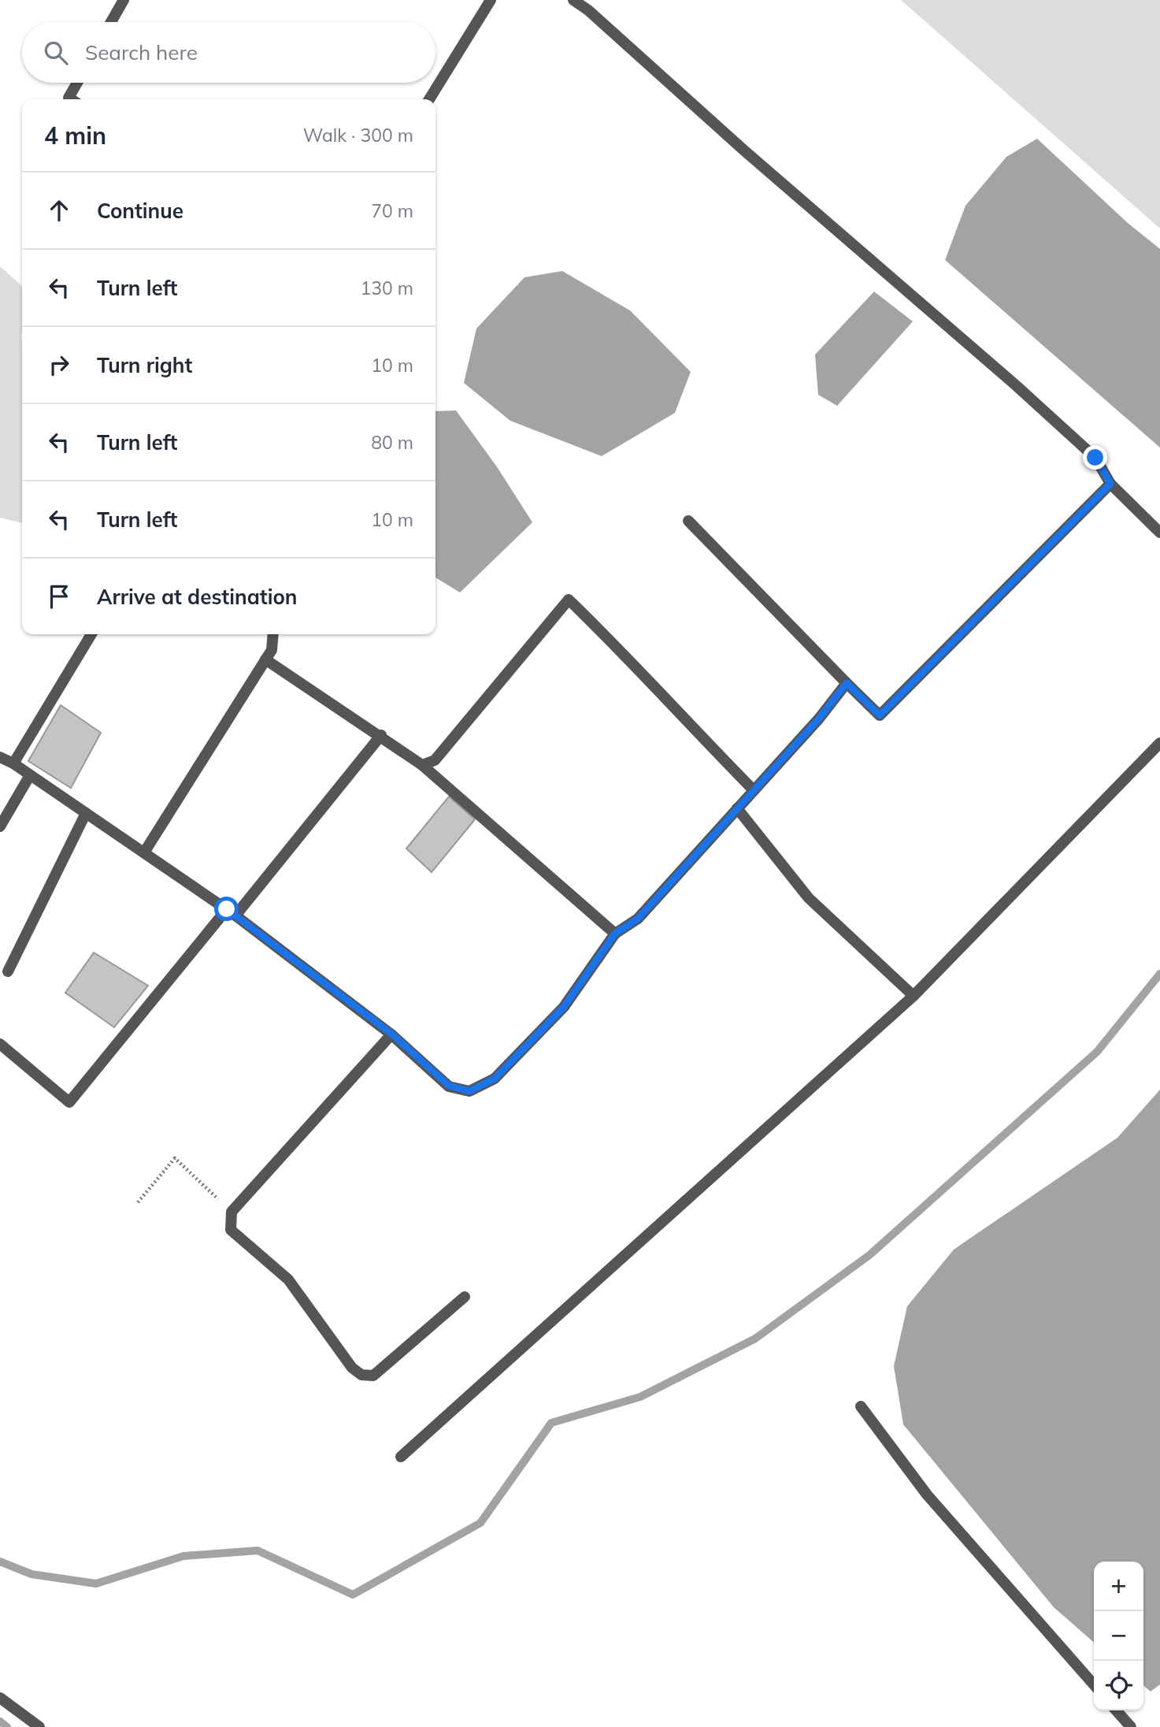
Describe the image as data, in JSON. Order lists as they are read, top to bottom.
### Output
{
  "page": {
    "search": "Search here",
    "heading": ["4 min", "Walk · 300 m"],
    "list": [
      ["Continue", "70 m"],
      ["Turn left", "130 m"],
      ["Turn right", "10 m"],
      ["Turn left", "80 m"],
      ["Turn left", "10 m"],
      "Arrive at destination"
    ],
    "map_buttons": ["+", "−"]
  }
}
